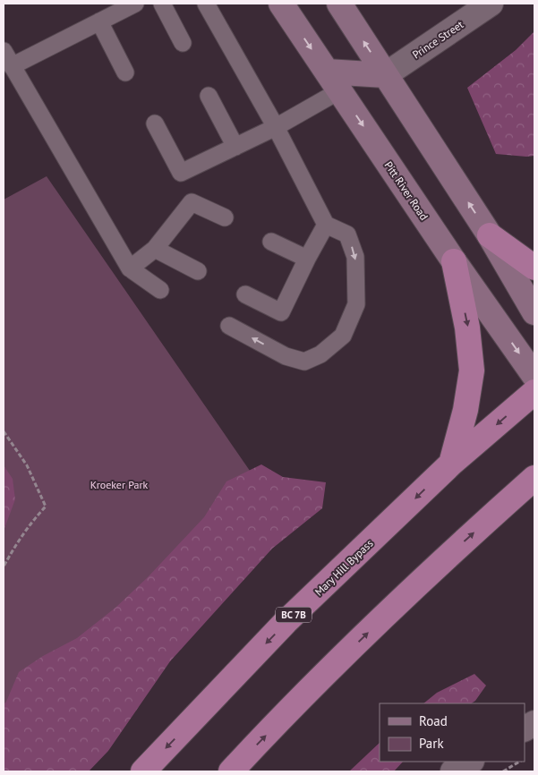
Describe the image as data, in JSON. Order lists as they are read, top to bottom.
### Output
{
  "streets": {
    "highway": ["Mary Hill Bypass", "BC 7B"],
    "main road": ["Pitt River Road"],
    "street": ["Prince Street"]
  },
  "parks": ["Kroeker Park"],
  "legend": ["Road", "Park"]
}
